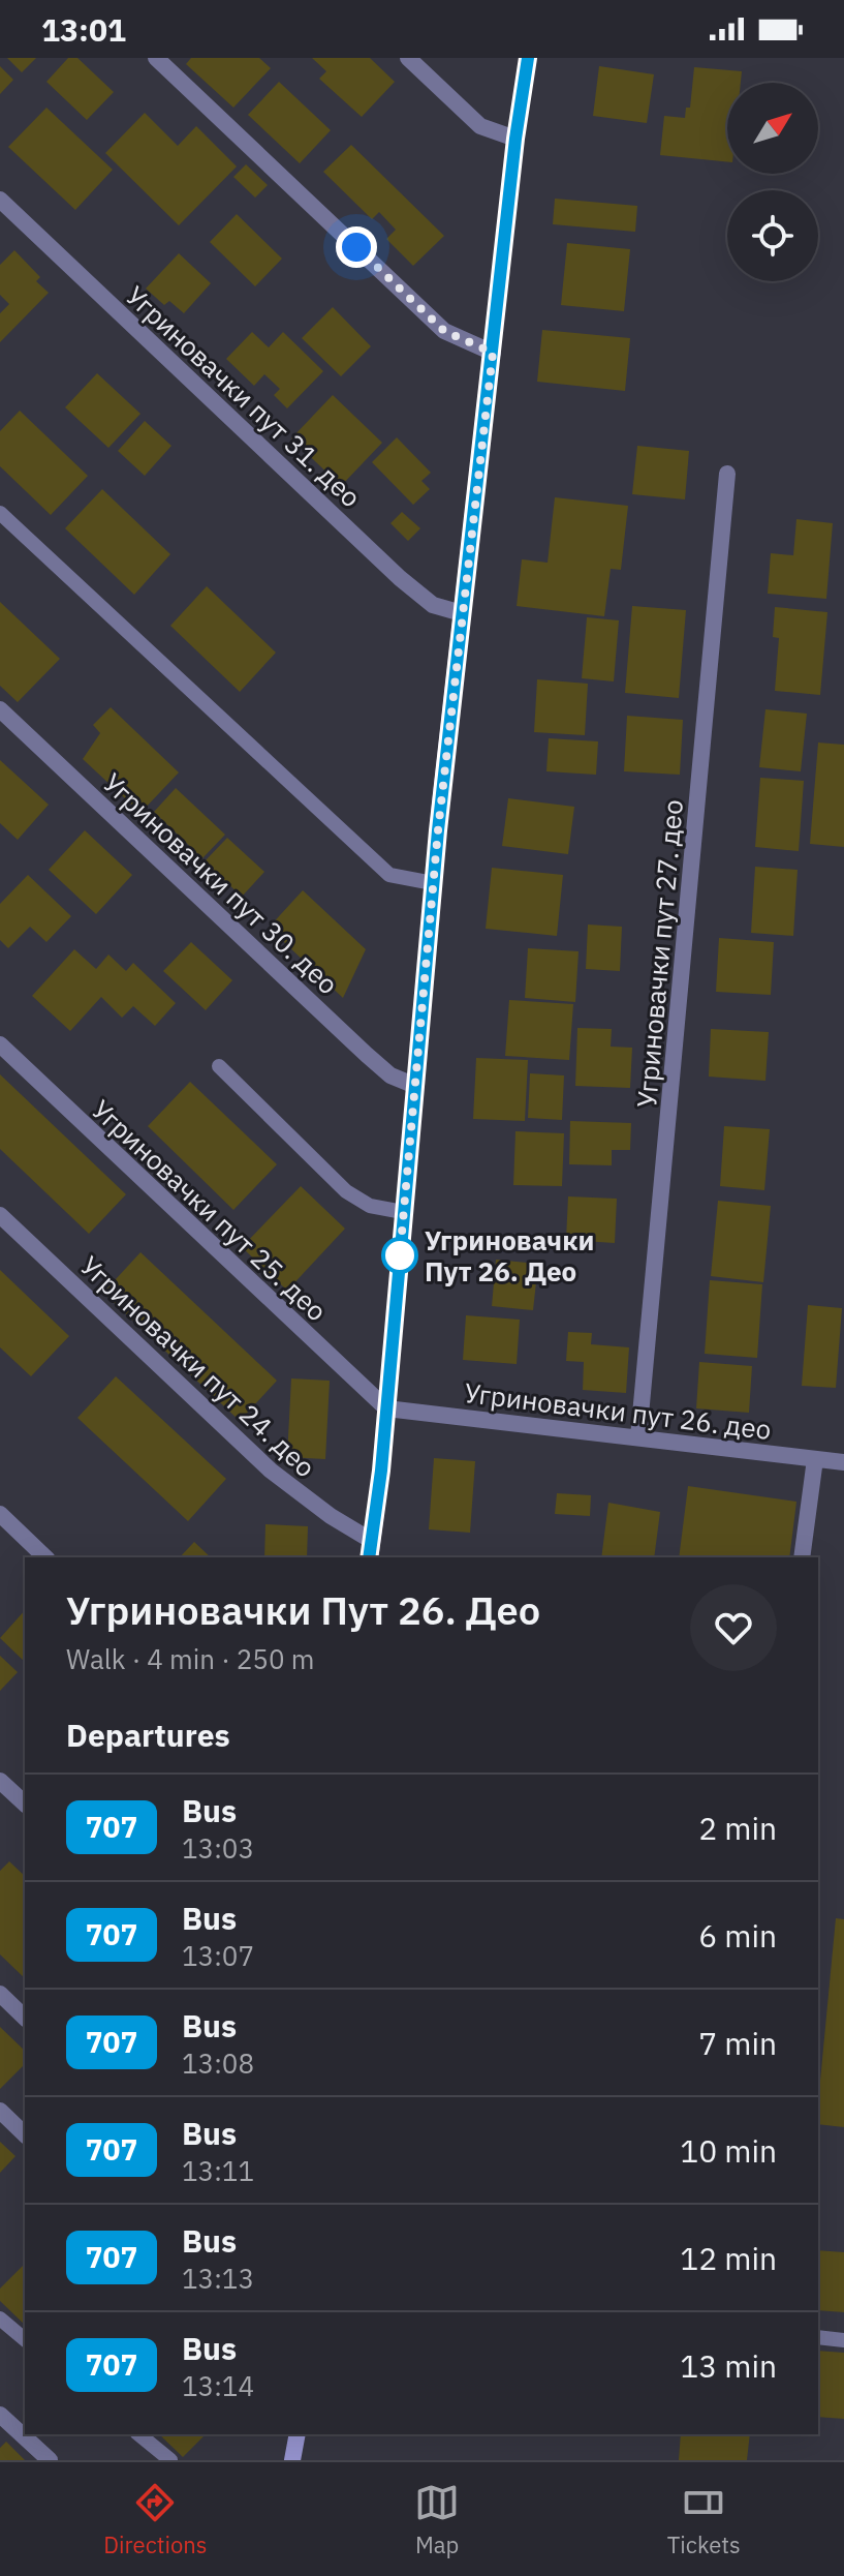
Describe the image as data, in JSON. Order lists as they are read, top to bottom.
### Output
{
  "streets": {
    "street": [
      "Угриновачки пут 31. део",
      "Угриновачки пут 30. део",
      "Угриновачки пут 27. део",
      "Угриновачки пут 25. део",
      "Угриновачки пут 24. део",
      "Угриновачки пут 26. део"
    ]
  },
  "crossings": [
    ["Угриновачки пут 27. део", "Угриновачки пут 26. део"],
    ["Угриновачки пут 25. део", "Угриновачки пут 26. део"]
  ],
  "places": ["Угриновачки Пут 26. Део"],
  "lines": ["bus line 707"],
  "north": "top right",
  "page": {
    "status": "13:01",
    "heading": [
      ["Угриновачки Пут 26. Део", "Walk · 4 min · 250 m"],
      "Departures"
    ],
    "list": [
      {
        "mark": "707",
        "name": "Bus",
        "note": "13:03",
        "value": "2 min"
      },
      {
        "mark": "707",
        "name": "Bus",
        "note": "13:07",
        "value": "6 min"
      },
      {
        "mark": "707",
        "name": "Bus",
        "note": "13:08",
        "value": "7 min"
      },
      {
        "mark": "707",
        "name": "Bus",
        "note": "13:11",
        "value": "10 min"
      },
      {
        "mark": "707",
        "name": "Bus",
        "note": "13:13",
        "value": "12 min"
      },
      {
        "mark": "707",
        "name": "Bus",
        "note": "13:14",
        "value": "13 min"
      }
    ],
    "tabs": ["Directions", "Map", "Tickets"]
  }
}
